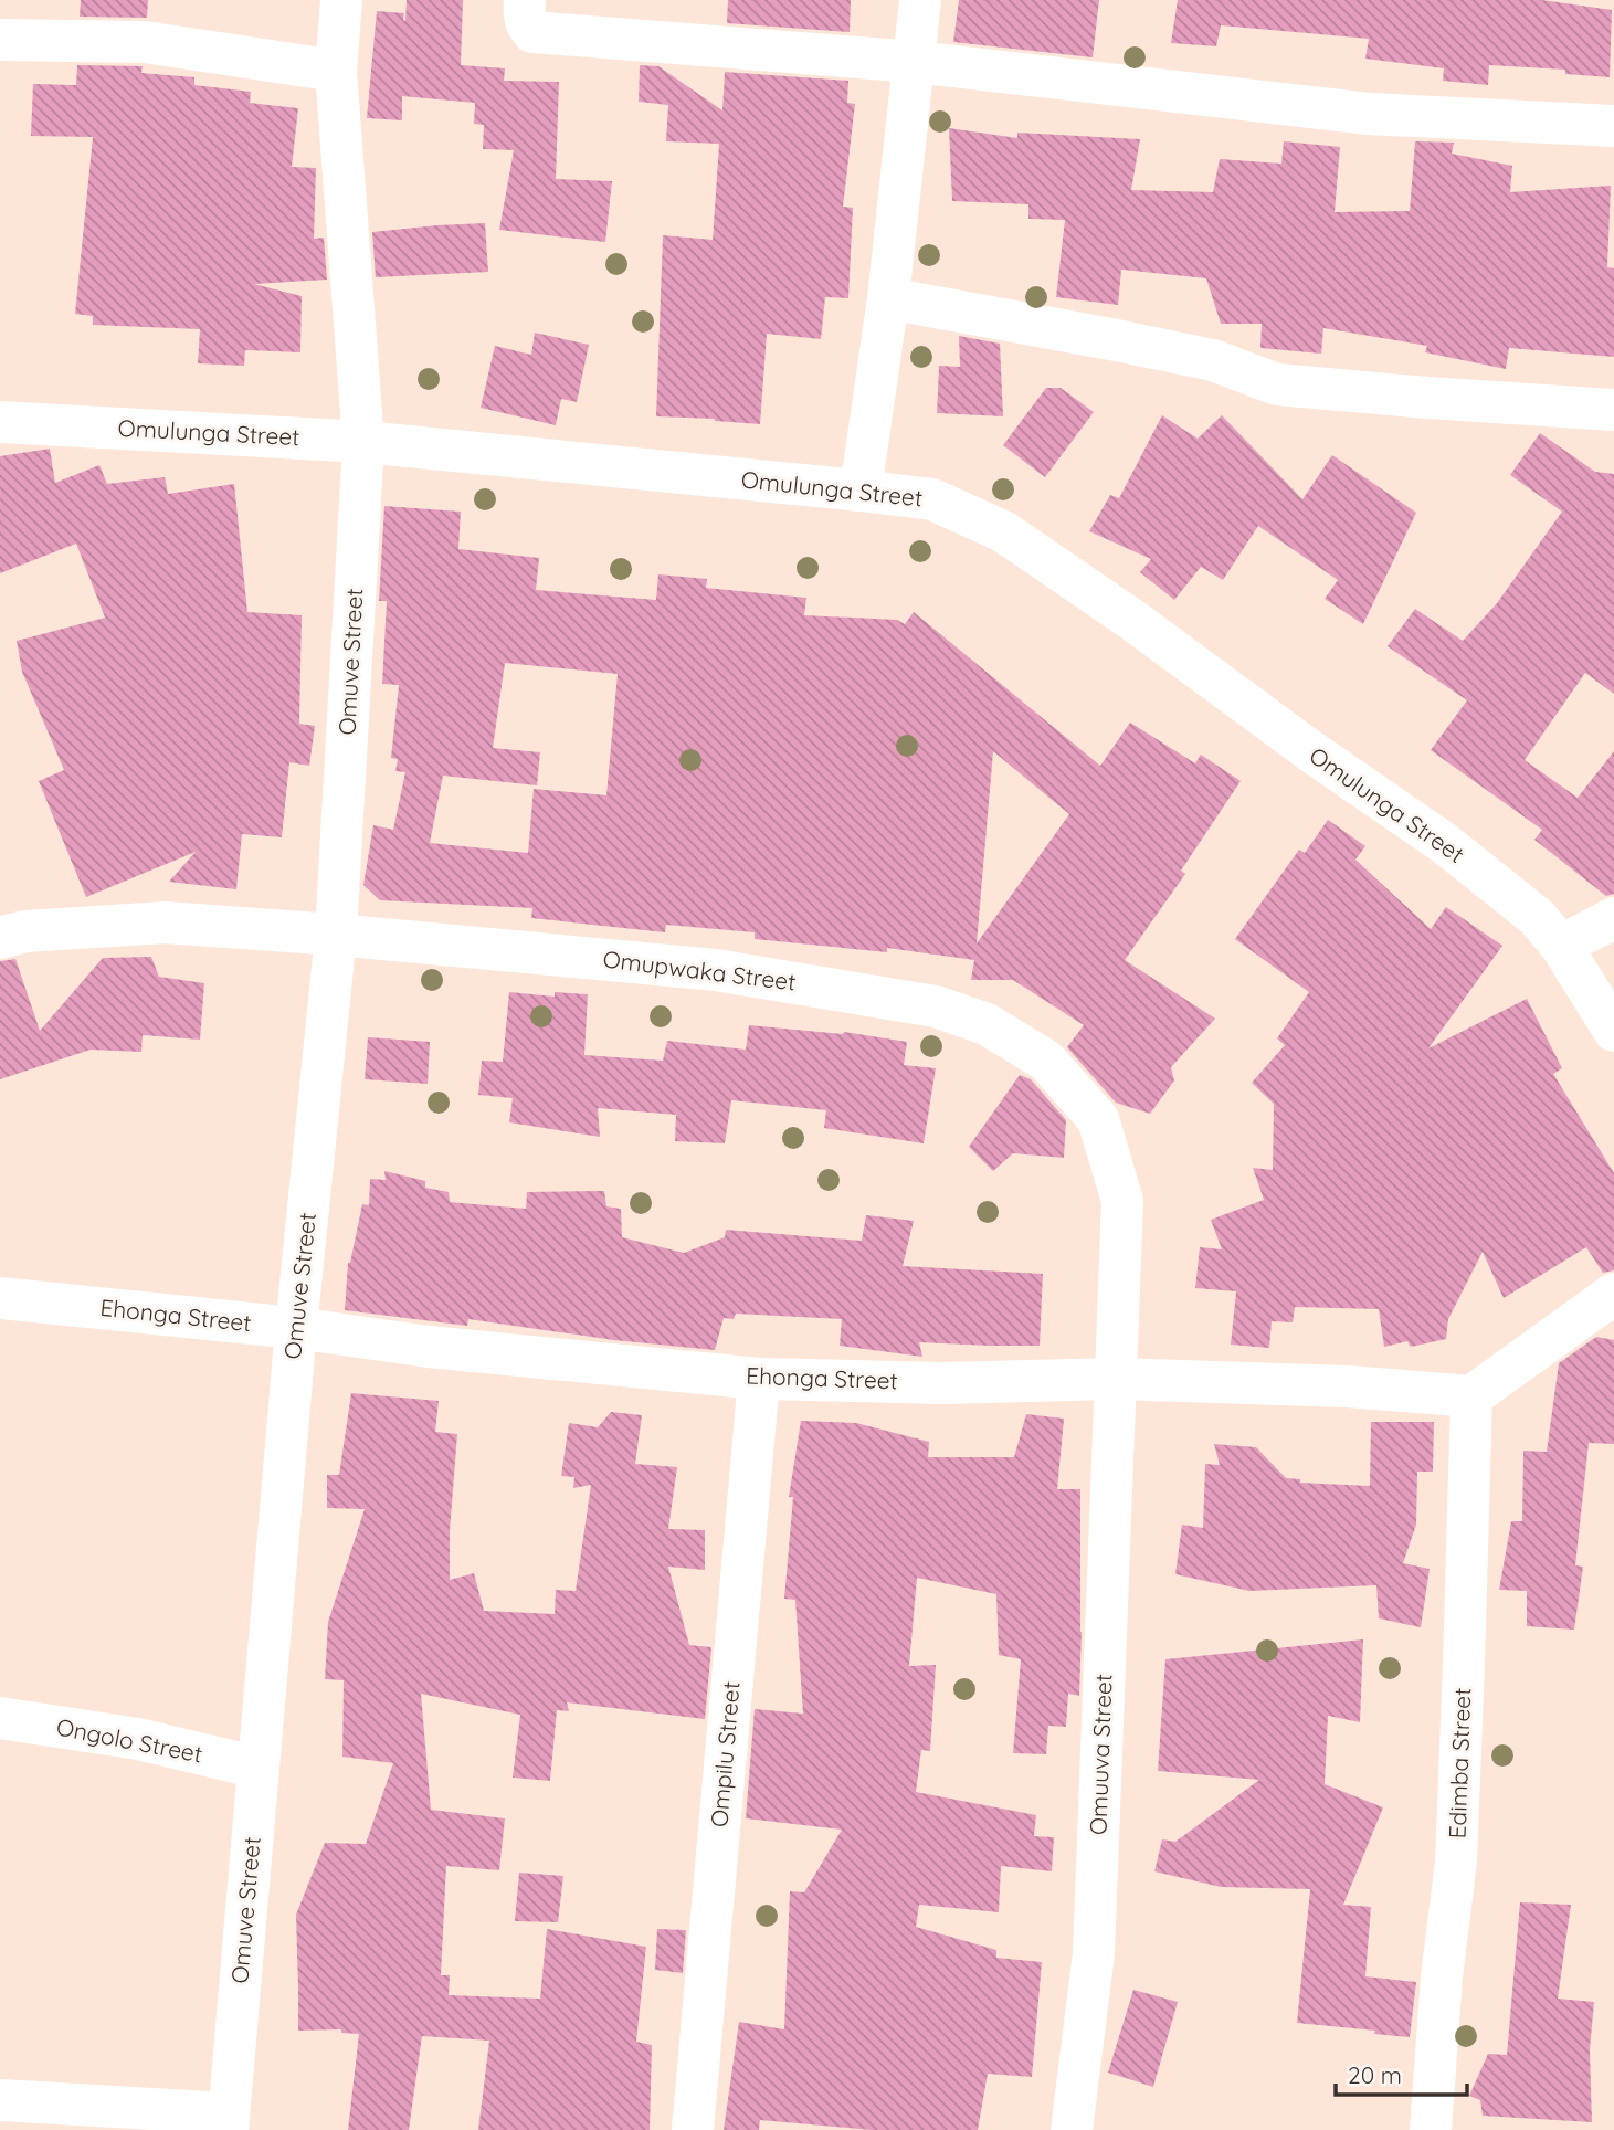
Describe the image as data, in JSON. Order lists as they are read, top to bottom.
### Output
{
  "streets": {
    "street": [
      "Omulunga Street",
      "Omuve Street",
      "Omupwaka Street",
      "Ehonga Street",
      "Ongolo Street",
      "Ompilu Street",
      "Omuuva Street",
      "Edimba Street"
    ]
  },
  "crossings": [
    ["Omulunga Street", "Omuve Street"],
    ["Omuve Street", "Omupwaka Street"],
    ["Omuve Street", "Ehonga Street"],
    ["Omuve Street", "Ongolo Street"],
    ["Omupwaka Street", "Ehonga Street"],
    ["Omupwaka Street", "Omuuva Street"],
    ["Ehonga Street", "Ompilu Street"],
    ["Ehonga Street", "Omuuva Street"],
    ["Ehonga Street", "Edimba Street"]
  ],
  "scale_bar": "20 m"
}
